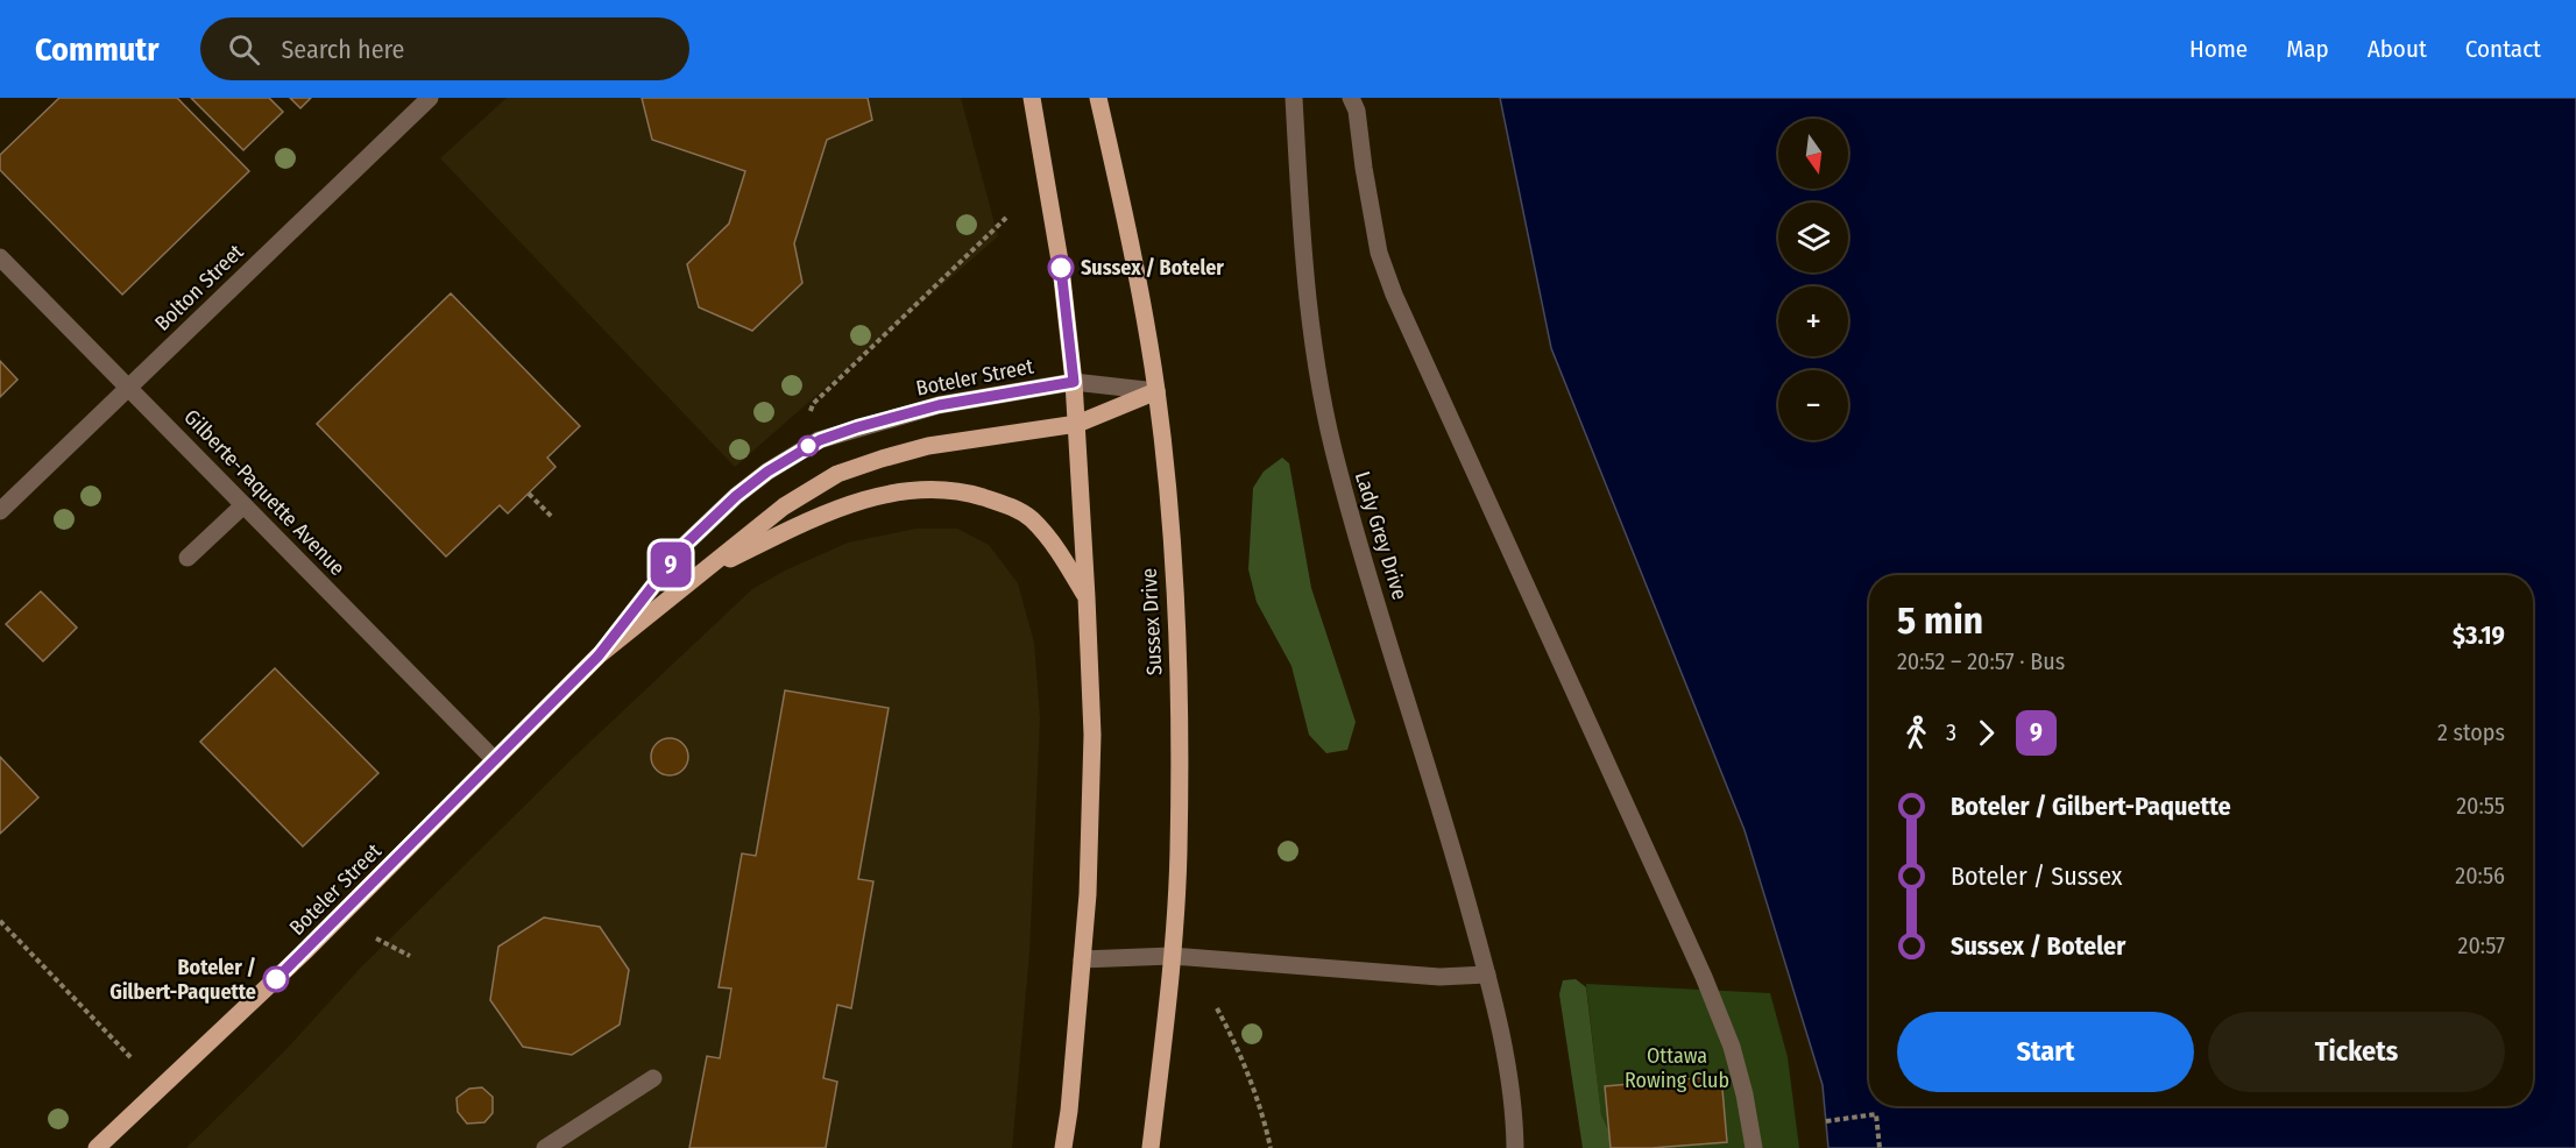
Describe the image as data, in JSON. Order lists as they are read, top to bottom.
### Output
{
  "streets": {
    "main road": ["Boteler Street", "Sussex Drive"],
    "street": ["Bolton Street", "Gilberte-Paquette Avenue", "Lady Grey Drive"]
  },
  "crossings": [
    ["Bolton Street", "Gilberte-Paquette Avenue"],
    ["Boteler Street", "Gilberte-Paquette Avenue"],
    ["Boteler Street", "Sussex Drive"]
  ],
  "parks": ["Ottawa Rowing Club"],
  "places": ["Sussex / Boteler", "Boteler / Gilbert-Paquette"],
  "lines": ["bus line 9"],
  "north": "bottom",
  "page": {
    "header": "Commutr",
    "search": "Search here",
    "nav": [
      "Home",
      "Map",
      "About",
      "Contact"
    ],
    "on_map": "9",
    "map_buttons": ["+", "−"],
    "heading": ["5 min", "20:52 – 20:57 · Bus", "$3.19"],
    "legs": ["3", "9", "2 stops"],
    "list": [
      {
        "name": "Boteler / Gilbert-Paquette",
        "value": "20:55"
      },
      {
        "name": "Boteler / Sussex",
        "value": "20:56"
      },
      {
        "name": "Sussex / Boteler",
        "value": "20:57"
      }
    ],
    "buttons": ["Start", "Tickets"]
  }
}
